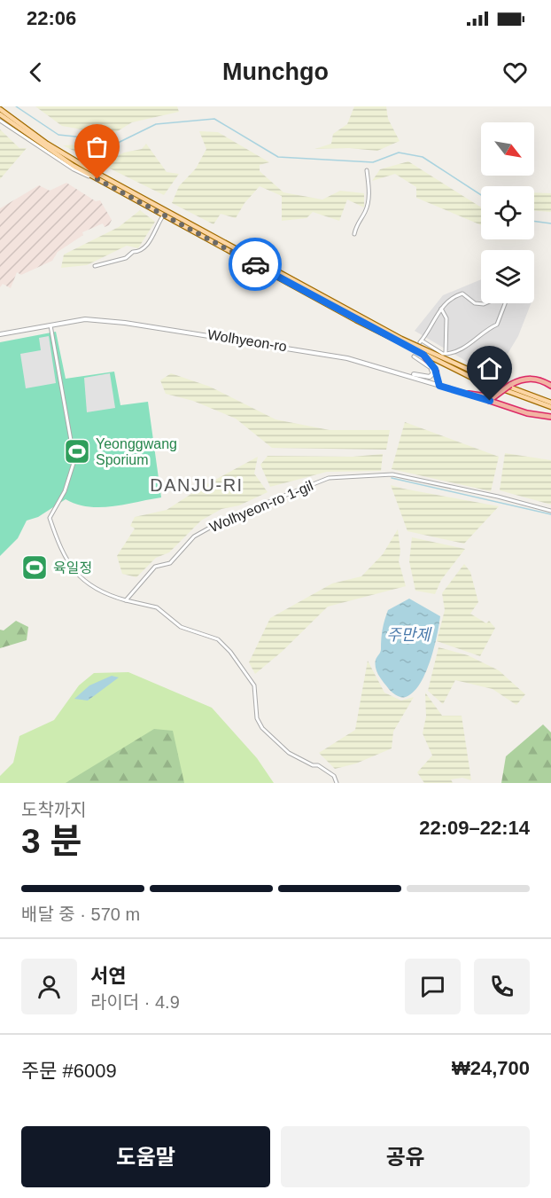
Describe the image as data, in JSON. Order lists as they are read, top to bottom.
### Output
{
  "streets": {
    "street": ["Wolhyeon-ro", "Wolhyeon-ro 1-gil"]
  },
  "districts": ["DANJU-RI"],
  "water": ["주만제"],
  "places": {
    "sports": ["Yeonggwang Sporium", "육일정"]
  },
  "north": "bottom right",
  "page": {
    "status": "22:06",
    "header": "Munchgo",
    "heading": ["3 분", "도착까지", "22:09–22:14"],
    "panel": [
      "서연",
      "라이더 · 4.9",
      "주문 #6009",
      "₩24,700"
    ],
    "bar": "배달 중 · 570 m",
    "buttons": ["도움말", "공유"]
  }
}
